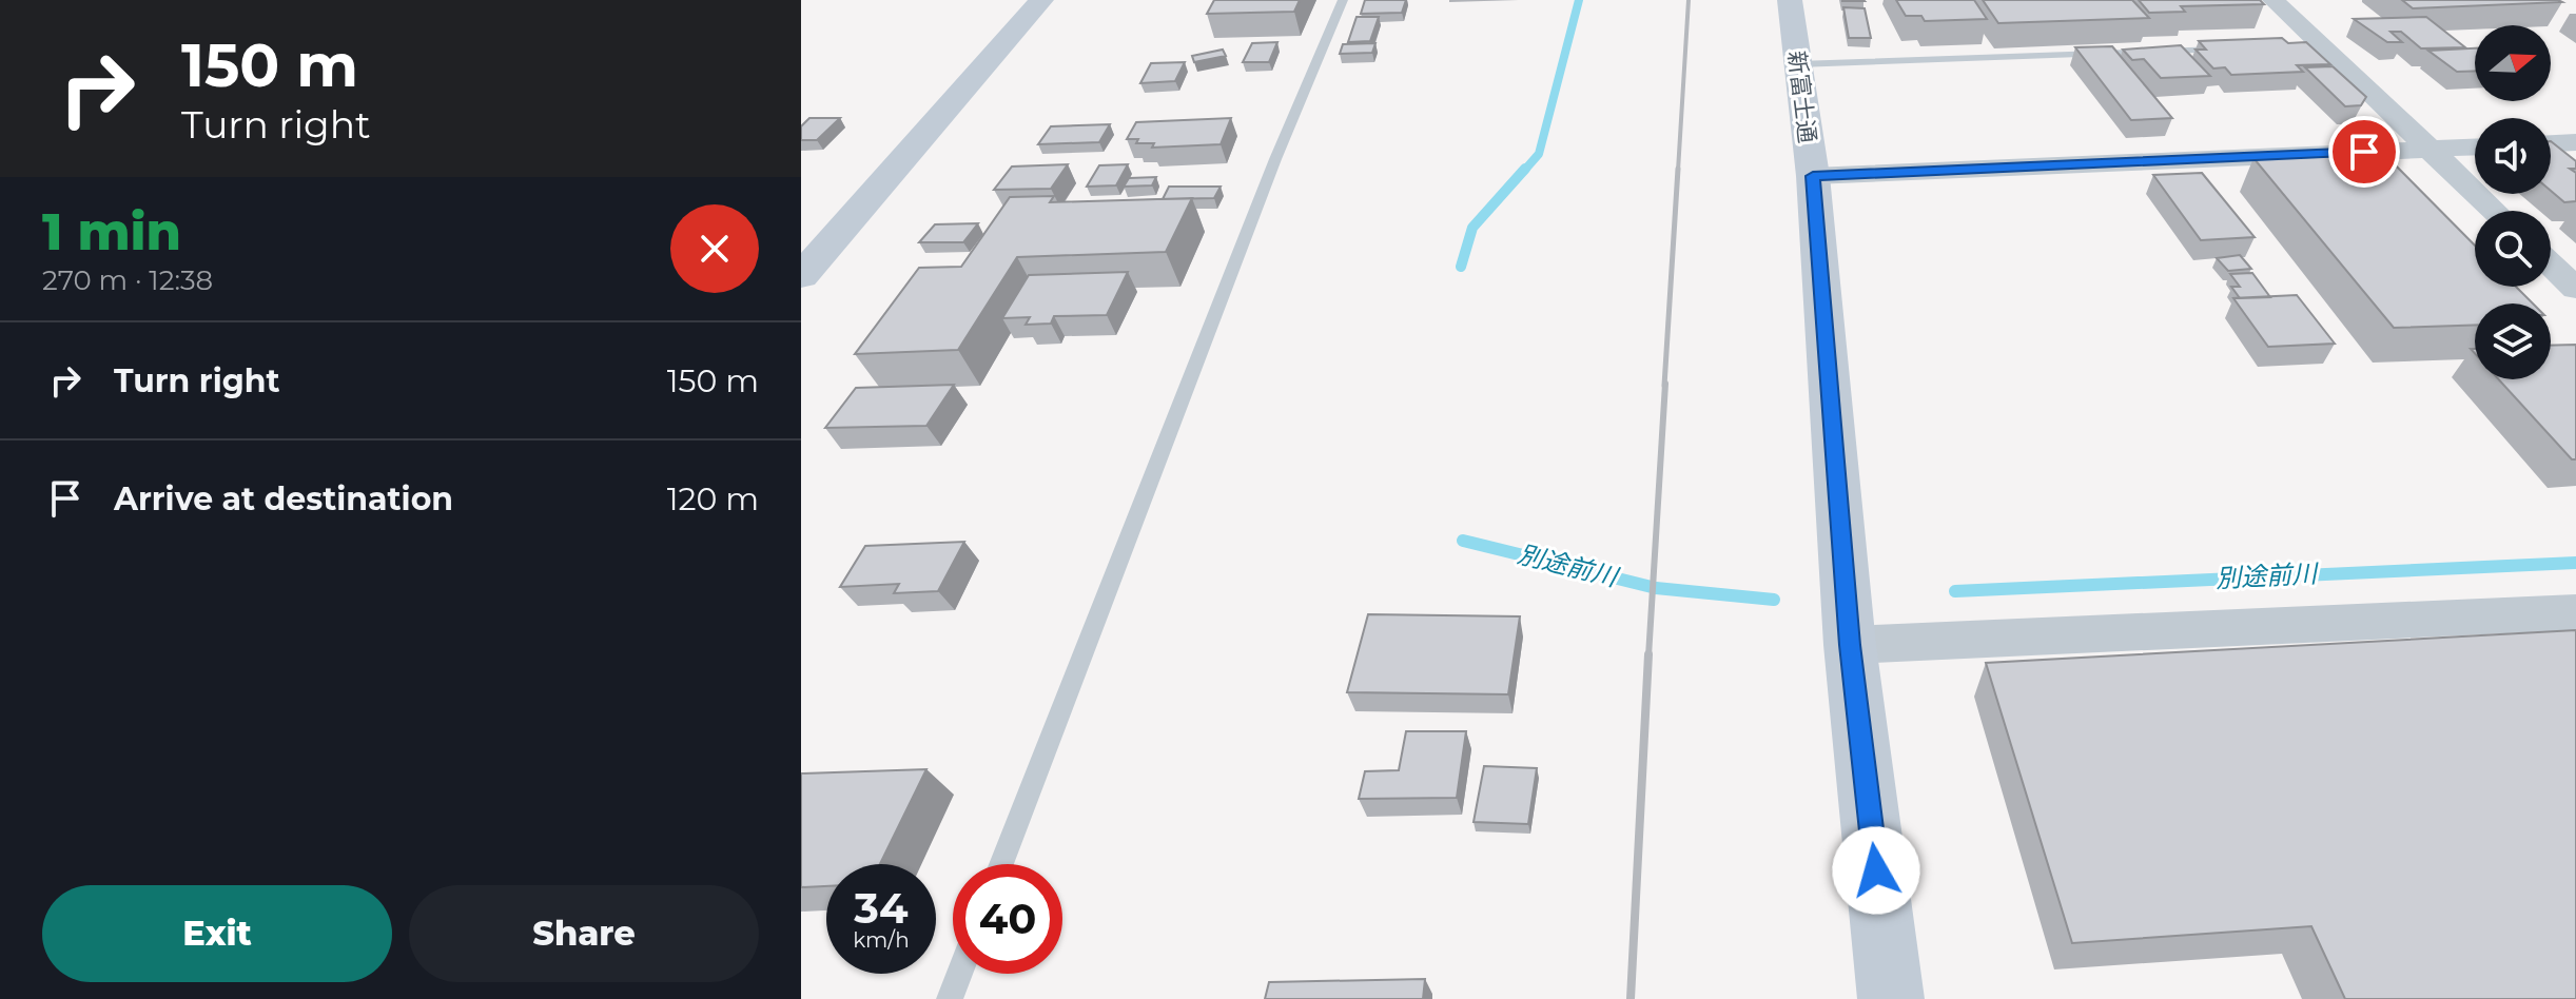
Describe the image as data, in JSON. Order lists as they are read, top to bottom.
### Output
{
  "streets": {
    "street": ["新富士通"]
  },
  "water": ["別途前川"],
  "north": "right",
  "page": {
    "turn": ["150 m", "Turn right"],
    "heading": ["1 min", "270 m · 12:38"],
    "list": [
      {
        "name": "Turn right",
        "value": "150 m"
      },
      {
        "name": "Arrive at destination",
        "value": "120 m"
      }
    ],
    "speed": "34 km/h",
    "limit": "40",
    "buttons": ["Exit", "Share"]
  }
}
